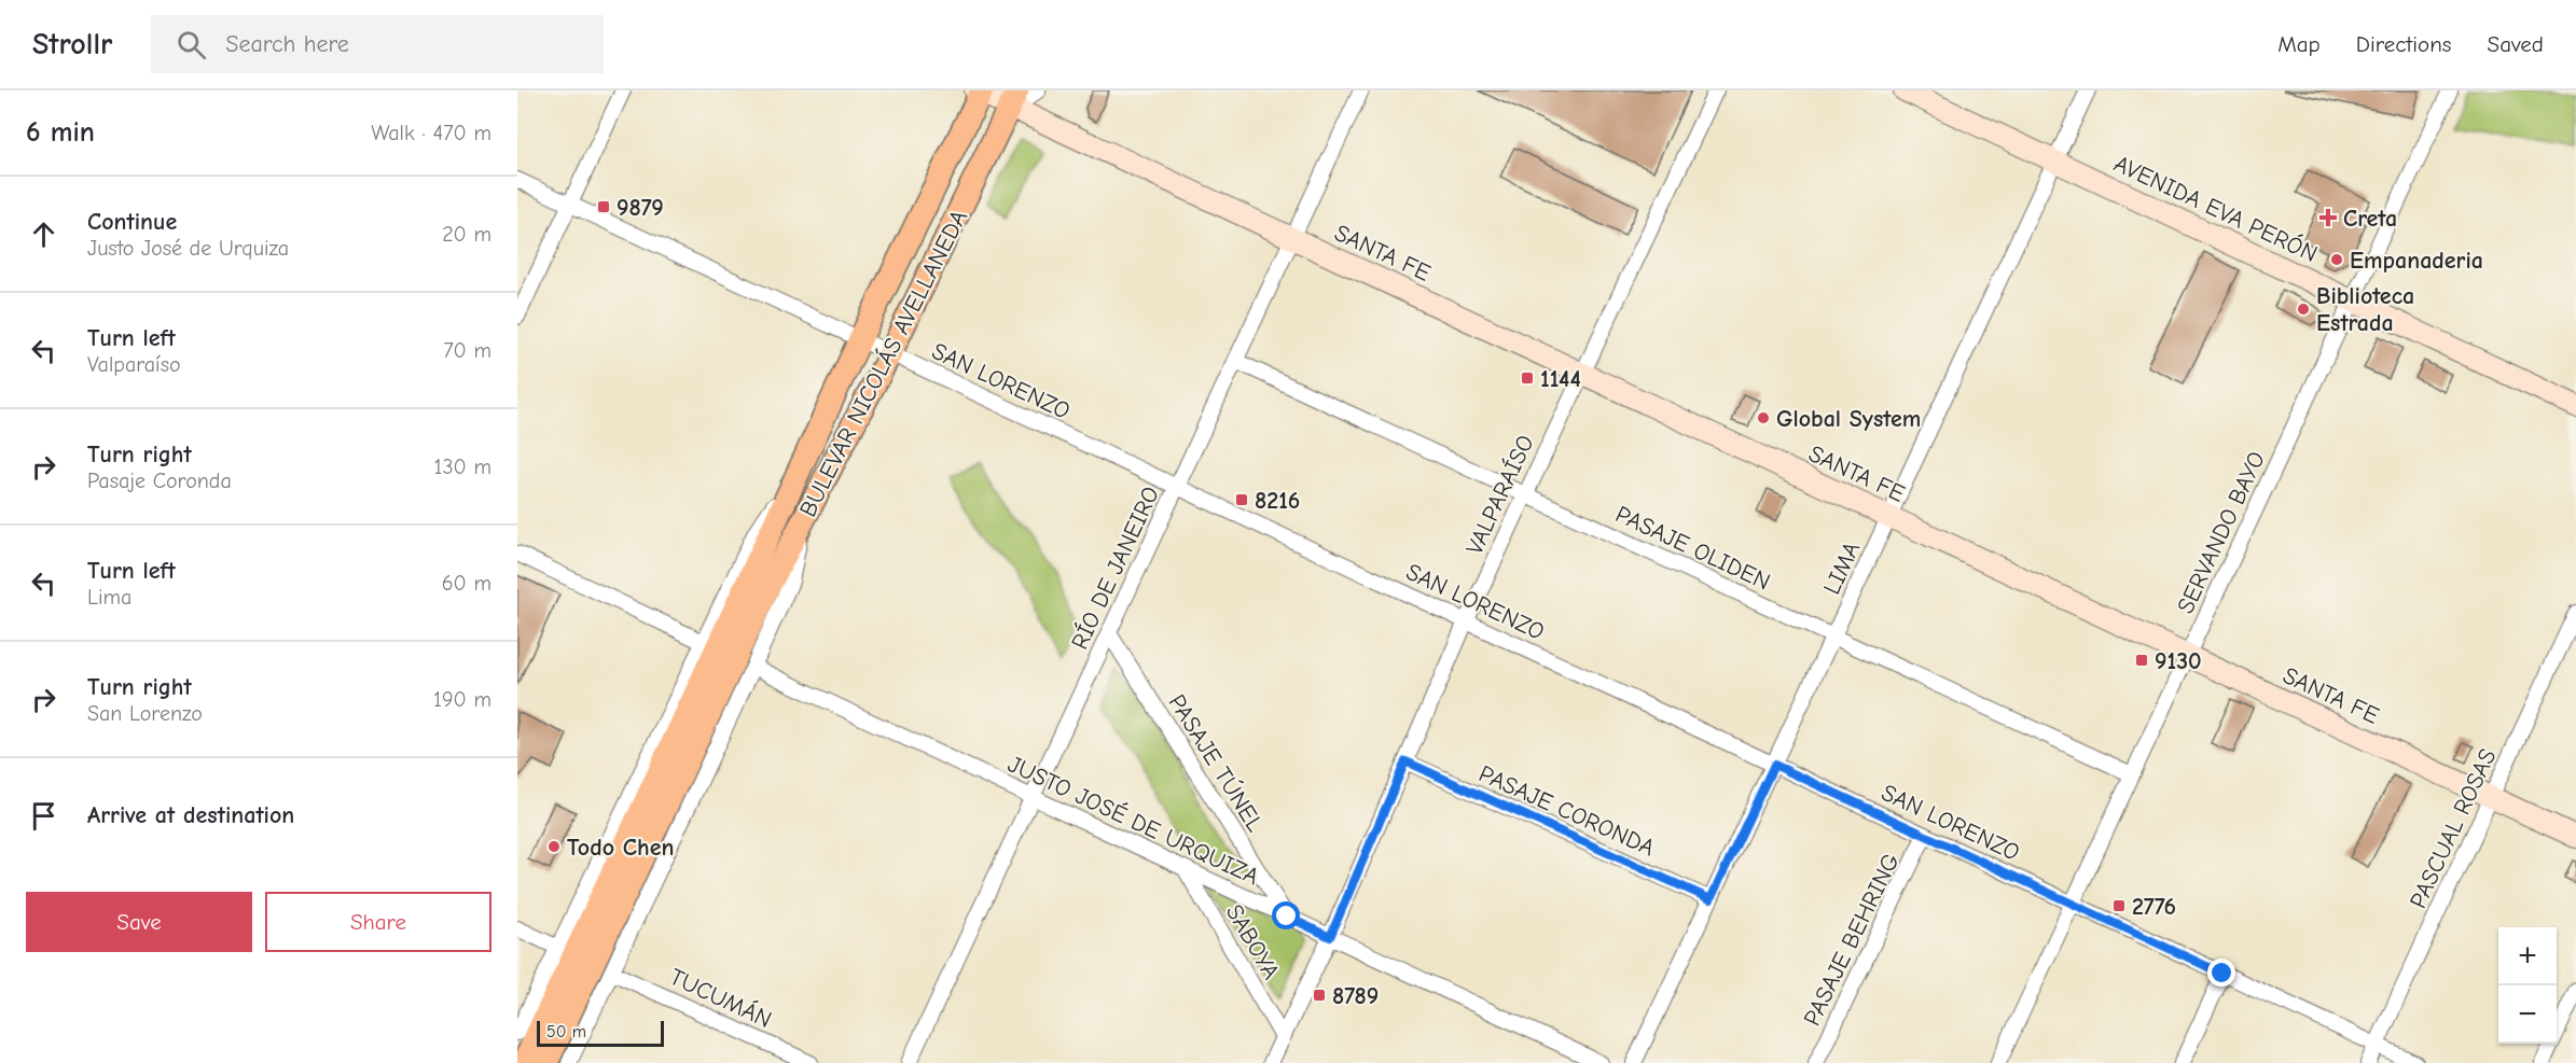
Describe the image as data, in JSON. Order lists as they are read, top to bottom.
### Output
{
  "streets": {
    "main road": ["AVENIDA EVA PERÓN", "SANTA FE", "BULEVAR NICOLÁS AVELLANEDA"],
    "street": [
      "SAN LORENZO",
      "VALPARAÍSO",
      "SERVANDO BAYO",
      "PASAJE OLIDEN",
      "RÍO DE JANEIRO",
      "LIMA",
      "PASAJE TÚNEL",
      "PASAJE CORONDA",
      "JUSTO JOSÉ DE URQUIZA",
      "PASCUAL ROSAS",
      "PASAJE BEHRING",
      "SABOYA",
      "TUCUMÁN"
    ]
  },
  "crossings": [
    ["AVENIDA EVA PERÓN", "SERVANDO BAYO"],
    ["AVENIDA EVA PERÓN", "LIMA"],
    ["SANTA FE", "BULEVAR NICOLÁS AVELLANEDA"],
    ["SANTA FE", "VALPARAÍSO"],
    ["SANTA FE", "SERVANDO BAYO"],
    ["SANTA FE", "RÍO DE JANEIRO"],
    ["SANTA FE", "LIMA"],
    ["SANTA FE", "PASCUAL ROSAS"],
    ["BULEVAR NICOLÁS AVELLANEDA", "SAN LORENZO"],
    ["BULEVAR NICOLÁS AVELLANEDA", "JUSTO JOSÉ DE URQUIZA"],
    ["BULEVAR NICOLÁS AVELLANEDA", "TUCUMÁN"],
    ["SAN LORENZO", "VALPARAÍSO"],
    ["SAN LORENZO", "SERVANDO BAYO"],
    ["SAN LORENZO", "RÍO DE JANEIRO"],
    ["SAN LORENZO", "LIMA"],
    ["SAN LORENZO", "PASCUAL ROSAS"],
    ["SAN LORENZO", "PASAJE BEHRING"],
    ["VALPARAÍSO", "PASAJE OLIDEN"],
    ["VALPARAÍSO", "PASAJE CORONDA"],
    ["VALPARAÍSO", "JUSTO JOSÉ DE URQUIZA"],
    ["VALPARAÍSO", "SABOYA"],
    ["SERVANDO BAYO", "PASAJE OLIDEN"],
    ["PASAJE OLIDEN", "RÍO DE JANEIRO"],
    ["PASAJE OLIDEN", "LIMA"],
    ["RÍO DE JANEIRO", "PASAJE TÚNEL"],
    ["RÍO DE JANEIRO", "JUSTO JOSÉ DE URQUIZA"],
    ["LIMA", "PASAJE CORONDA"],
    ["PASAJE TÚNEL", "JUSTO JOSÉ DE URQUIZA"],
    ["JUSTO JOSÉ DE URQUIZA", "SABOYA"]
  ],
  "places": {
    "transit": [
      "9879",
      "1144",
      "8216",
      "9130",
      "2776",
      "8789"
    ],
    "health": ["Creta"],
    "other": [
      "Empanaderia",
      "Biblioteca Estrada",
      "Global System",
      "Todo Chen"
    ]
  },
  "scale_bar": "50 m",
  "page": {
    "header": "Strollr",
    "search": "Search here",
    "nav": ["Map", "Directions", "Saved"],
    "heading": ["6 min", "Walk · 470 m"],
    "list": [
      ["Continue", "Justo José de Urquiza", "20 m"],
      ["Turn left", "Valparaíso", "70 m"],
      ["Turn right", "Pasaje Coronda", "130 m"],
      ["Turn left", "Lima", "60 m"],
      ["Turn right", "San Lorenzo", "190 m"],
      "Arrive at destination"
    ],
    "buttons": ["Save", "Share"],
    "map_buttons": ["+", "−"],
    "scale": "50 m"
  }
}
